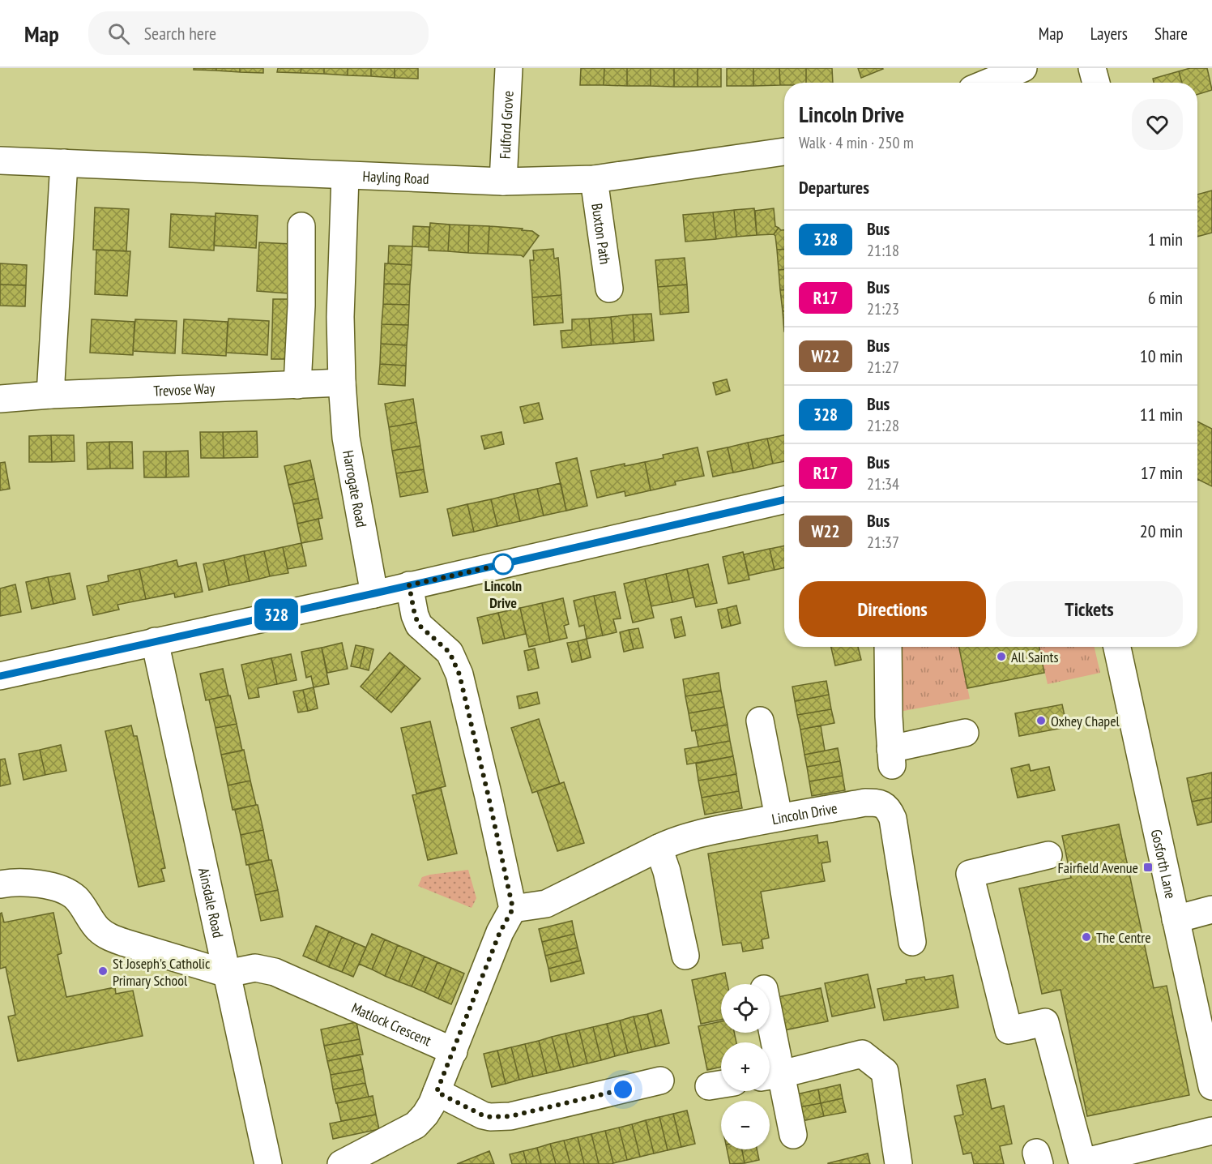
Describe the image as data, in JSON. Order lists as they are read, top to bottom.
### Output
{
  "streets": {
    "street": [
      "Fulford Grove",
      "Hayling Road",
      "Buxton Path",
      "Trevose Way",
      "Harrogate Road",
      "Lincoln Drive",
      "Gosforth Lane",
      "Ainsdale Road",
      "Matlock Crescent"
    ]
  },
  "crossings": [
    ["Fulford Grove", "Hayling Road"],
    ["Hayling Road", "Buxton Path"],
    ["Trevose Way", "Harrogate Road"],
    ["Ainsdale Road", "Matlock Crescent"]
  ],
  "places": {
    "other": [
      "Lincoln Drive",
      "All Saints",
      "Oxhey Chapel",
      "The Centre",
      "St Joseph's Catholic Primary School"
    ],
    "transit": ["Fairfield Avenue"]
  },
  "lines": ["bus line 328"],
  "page": {
    "header": "Map",
    "search": "Search here",
    "nav": ["Map", "Layers", "Share"],
    "on_map": "328",
    "heading": [
      ["Lincoln Drive", "Walk · 4 min · 250 m"],
      "Departures"
    ],
    "list": [
      {
        "mark": "328",
        "name": "Bus",
        "note": "21:18",
        "value": "1 min"
      },
      {
        "mark": "R17",
        "name": "Bus",
        "note": "21:23",
        "value": "6 min"
      },
      {
        "mark": "W22",
        "name": "Bus",
        "note": "21:27",
        "value": "10 min"
      },
      {
        "mark": "328",
        "name": "Bus",
        "note": "21:28",
        "value": "11 min"
      },
      {
        "mark": "R17",
        "name": "Bus",
        "note": "21:34",
        "value": "17 min"
      },
      {
        "mark": "W22",
        "name": "Bus",
        "note": "21:37",
        "value": "20 min"
      }
    ],
    "buttons": ["Directions", "Tickets"],
    "map_buttons": ["+", "−"]
  }
}
